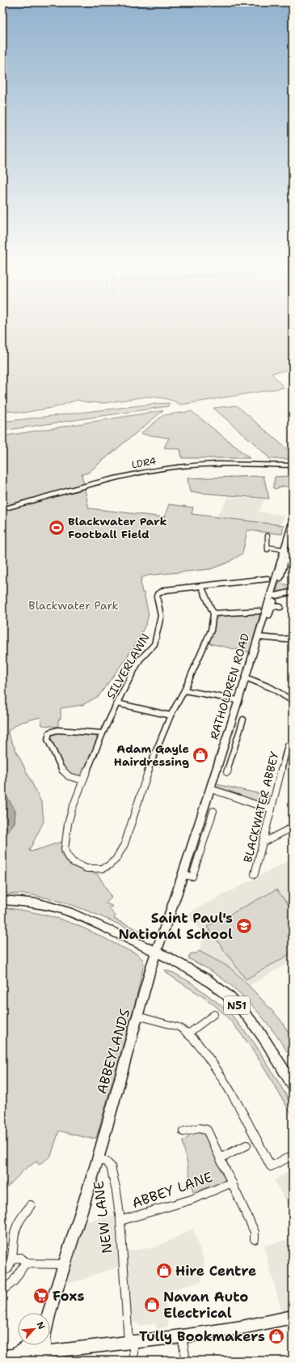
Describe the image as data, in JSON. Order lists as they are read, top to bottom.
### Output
{
  "streets": {
    "main road": ["N51"],
    "street": [
      "LDR4",
      "SILVERLAWN",
      "RATHOLDREN ROAD",
      "BLACKWATER ABBEY",
      "ABBEYLANDS",
      "ABBEY LANE",
      "NEW LANE"
    ]
  },
  "crossings": [
    ["RATHOLDREN ROAD", "N51"],
    ["RATHOLDREN ROAD", "ABBEYLANDS"],
    ["N51", "ABBEYLANDS"],
    ["ABBEYLANDS", "NEW LANE"],
    ["ABBEY LANE", "NEW LANE"]
  ],
  "parks": ["Blackwater Park"],
  "places": {
    "sports": ["Blackwater Park Football Field"],
    "shop": [
      "Adam Gayle Hairdressing",
      "Hire Centre",
      "Navan Auto Electrical",
      "Tully Bookmakers"
    ],
    "school or university": ["Saint Paul's National School"],
    "supermarket": ["Foxs"]
  },
  "north": "top right"
}
